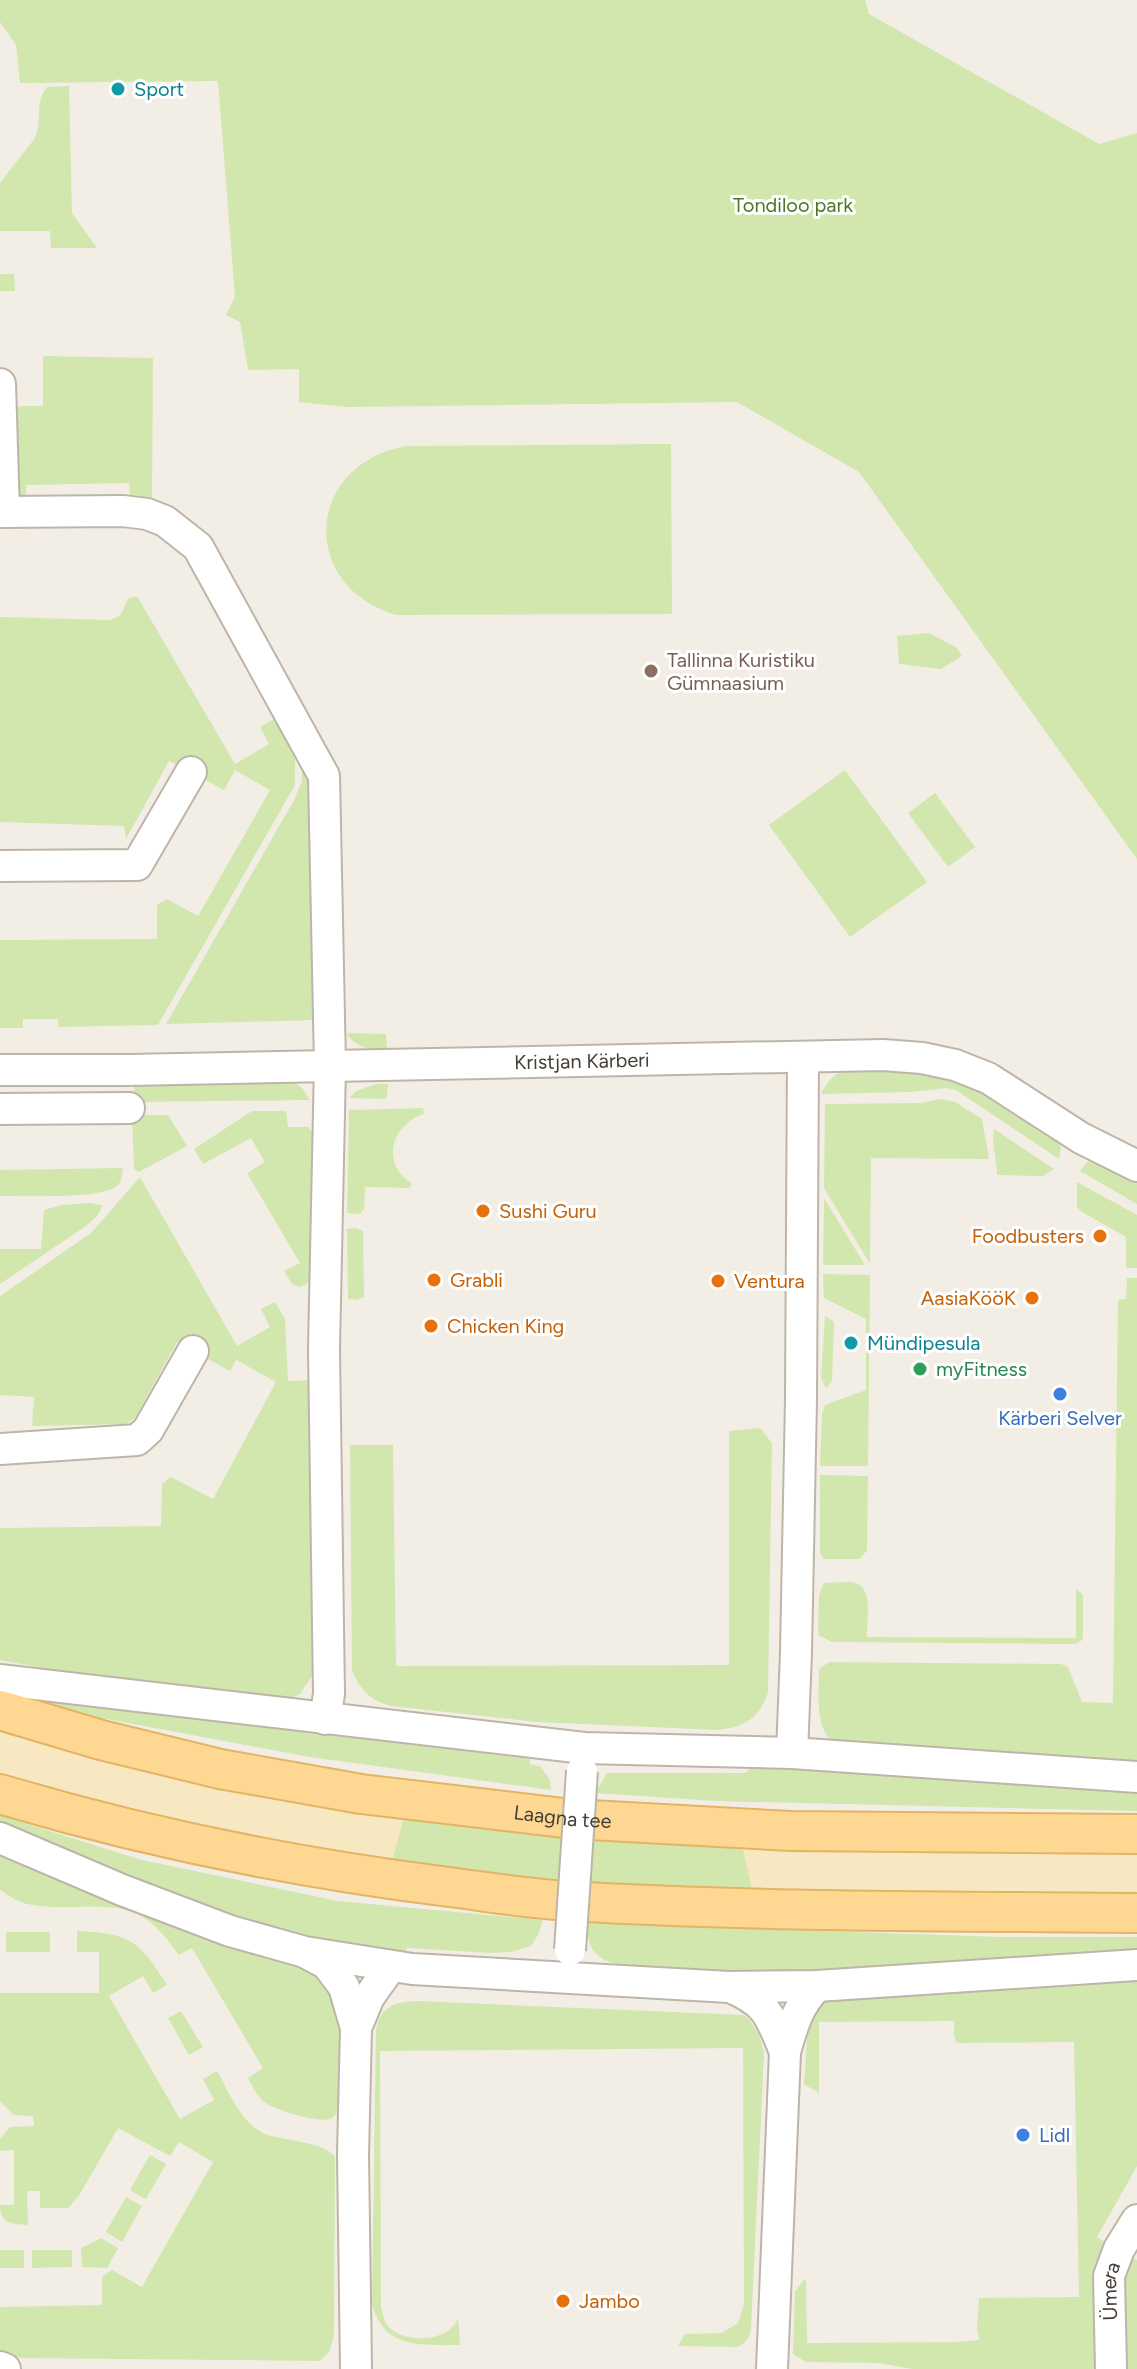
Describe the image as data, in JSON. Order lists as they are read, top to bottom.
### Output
{
  "streets": {
    "main road": ["Laagna tee"],
    "street": ["Kristjan Kärberi", "Ümera"]
  },
  "parks": ["Tondiloo park"],
  "places": [
    "Sport",
    "Tallinna Kuristiku Gümnaasium",
    "Sushi Guru",
    "Foodbusters",
    "Grabli",
    "Ventura",
    "AasiaKööK",
    "Chicken King",
    "Mündipesula",
    "myFitness",
    "Kärberi Selver",
    "Lidl",
    "Jambo"
  ]
}
